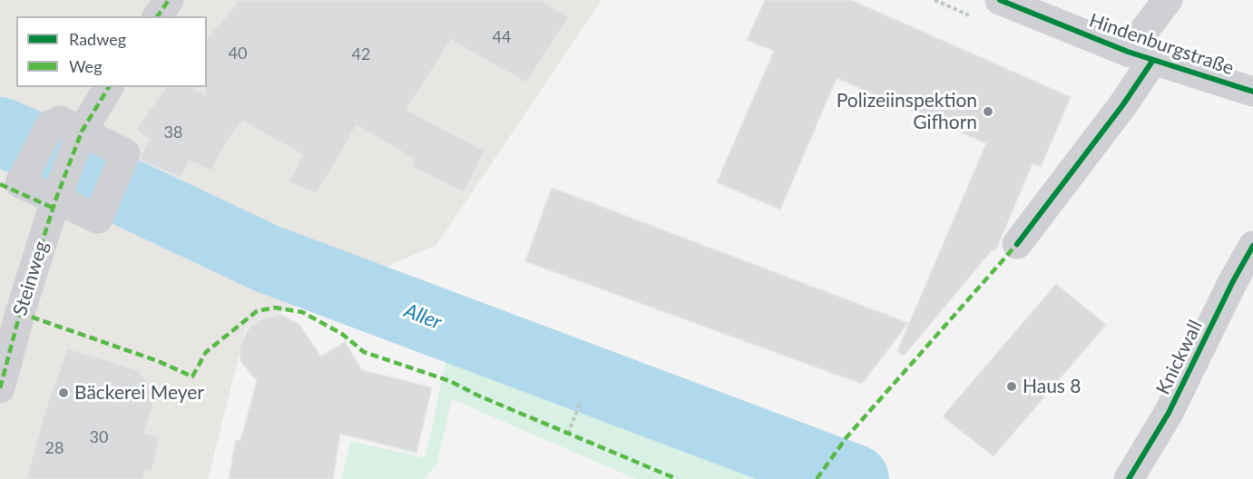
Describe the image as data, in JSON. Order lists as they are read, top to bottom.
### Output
{
  "streets": {
    "street": ["Hindenburgstraße", "Steinweg", "Knickwall"]
  },
  "water": ["Aller"],
  "places": ["Polizeiinspektion Gifhorn", "Haus 8", "Bäckerei Meyer"],
  "house_numbers": [
    "44",
    "40",
    "42",
    "38",
    "30",
    "28"
  ],
  "legend": ["Radweg", "Weg"]
}
